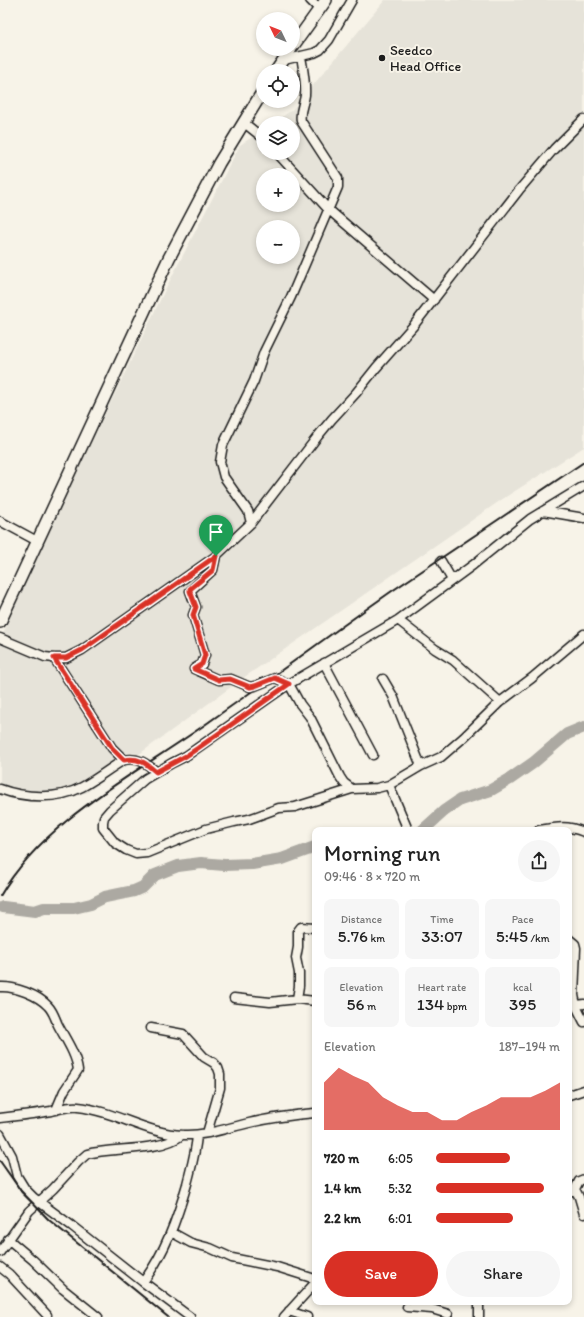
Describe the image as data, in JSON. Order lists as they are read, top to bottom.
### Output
{
  "places": ["Seedco Head Office"],
  "north": "top left",
  "page": {
    "map_buttons": ["+", "−"],
    "heading": ["Morning run", "09:46 · 8 × 720 m"],
    "stats": [
      ["Distance", "5.76 km"],
      ["Time", "33:07"],
      ["Pace", "5:45 /km"],
      ["Elevation", "56 m"],
      ["Heart rate", "134 bpm"],
      ["kcal", "395"]
    ],
    "chart": ["Elevation", "187–194 m"],
    "list": [
      {
        "name": "720 m",
        "note": "6:05"
      },
      {
        "name": "1.4 km",
        "note": "5:32"
      },
      {
        "name": "2.2 km",
        "note": "6:01"
      }
    ],
    "buttons": ["Save", "Share"]
  }
}
